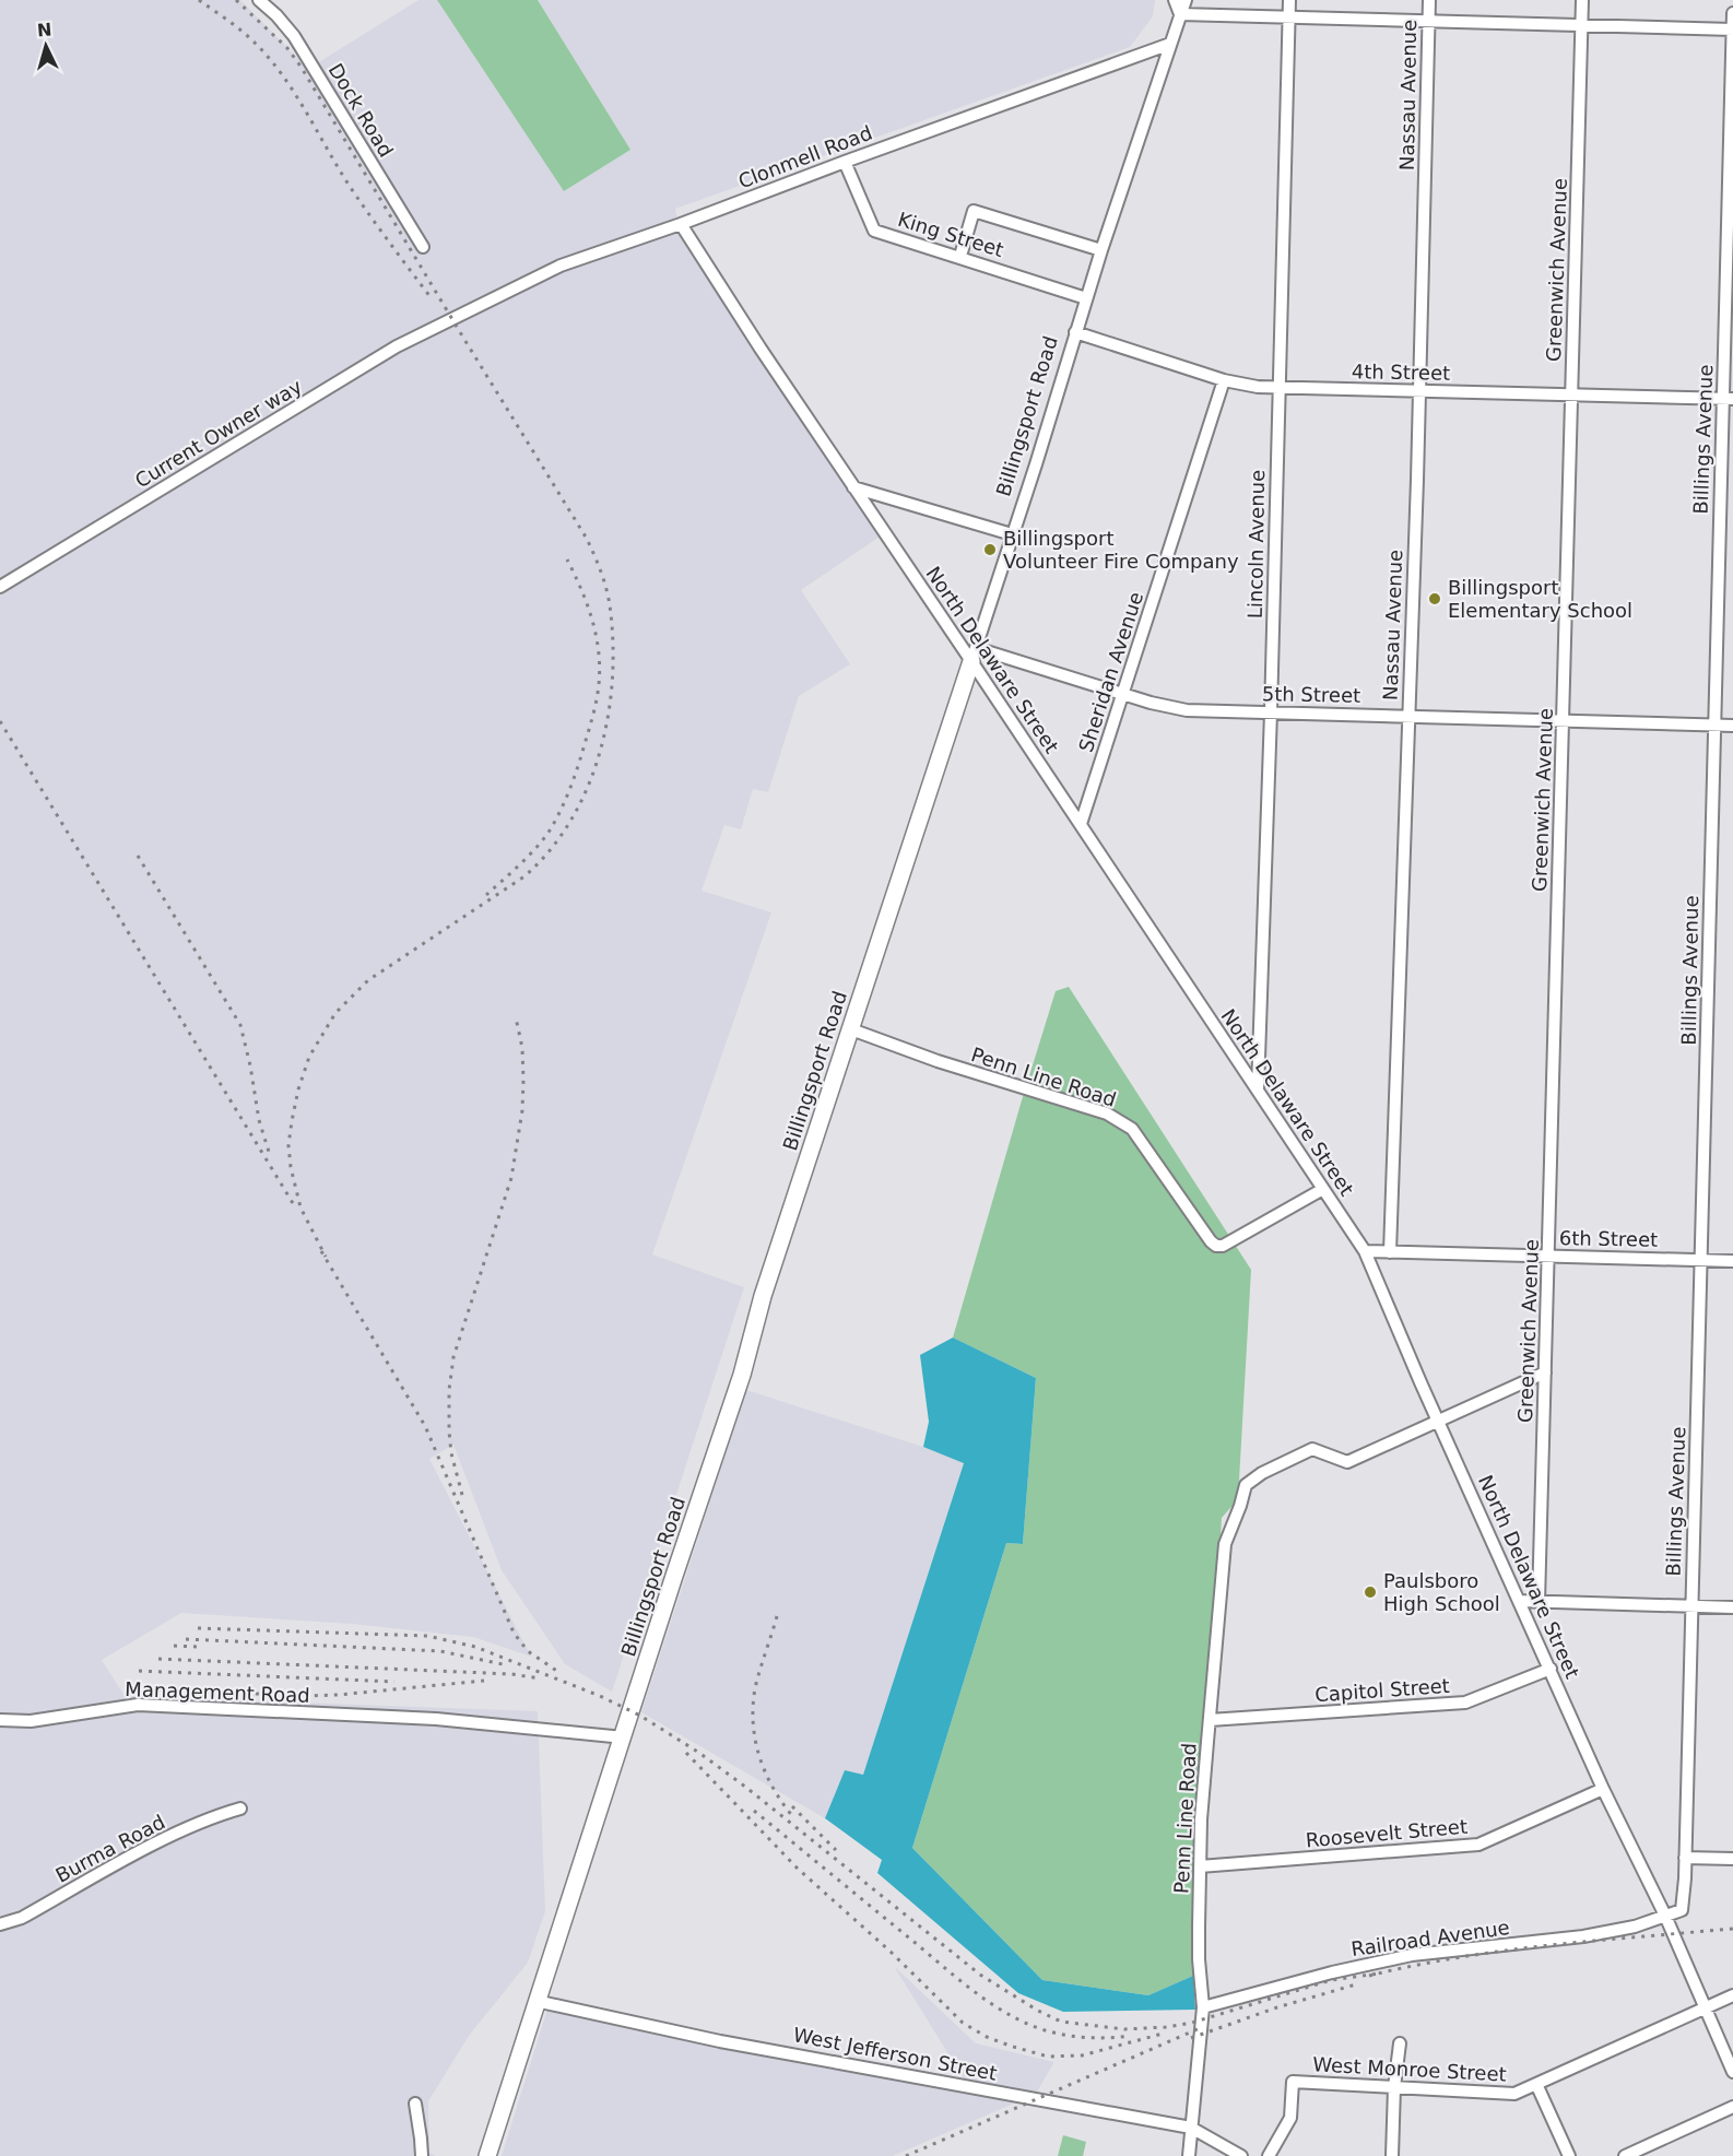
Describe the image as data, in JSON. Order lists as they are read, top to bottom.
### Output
{
  "streets": {
    "street": [
      "Nassau Avenue",
      "Dock Road",
      "Clonmell Road",
      "King Street",
      "Greenwich Avenue",
      "4th Street",
      "Billingsport Road",
      "Current Owner way",
      "Billings Avenue",
      "Lincoln Avenue",
      "North Delaware Street",
      "Sheridan Avenue",
      "5th Street",
      "Penn Line Road",
      "6th Street",
      "Capitol Street",
      "Management Road",
      "Roosevelt Street",
      "Burma Road",
      "Railroad Avenue",
      "West Jefferson Street",
      "West Monroe Street"
    ]
  },
  "crossings": [
    ["Nassau Avenue", "4th Street"],
    ["Nassau Avenue", "5th Street"],
    ["Nassau Avenue", "6th Street"],
    ["Clonmell Road", "King Street"],
    ["Clonmell Road", "Billingsport Road"],
    ["Clonmell Road", "Current Owner way"],
    ["Clonmell Road", "North Delaware Street"],
    ["King Street", "Billingsport Road"],
    ["Greenwich Avenue", "4th Street"],
    ["Greenwich Avenue", "5th Street"],
    ["Greenwich Avenue", "6th Street"],
    ["4th Street", "Billingsport Road"],
    ["4th Street", "Billings Avenue"],
    ["4th Street", "Lincoln Avenue"],
    ["4th Street", "Sheridan Avenue"],
    ["Billingsport Road", "North Delaware Street"],
    ["Billingsport Road", "5th Street"],
    ["Billingsport Road", "Penn Line Road"],
    ["Billingsport Road", "Management Road"],
    ["Billingsport Road", "West Jefferson Street"],
    ["Billings Avenue", "North Delaware Street"],
    ["Billings Avenue", "5th Street"],
    ["Billings Avenue", "6th Street"],
    ["Billings Avenue", "Railroad Avenue"],
    ["Lincoln Avenue", "North Delaware Street"],
    ["Lincoln Avenue", "5th Street"],
    ["North Delaware Street", "Sheridan Avenue"],
    ["North Delaware Street", "5th Street"],
    ["North Delaware Street", "Penn Line Road"],
    ["North Delaware Street", "6th Street"],
    ["North Delaware Street", "Capitol Street"],
    ["North Delaware Street", "Roosevelt Street"],
    ["North Delaware Street", "Railroad Avenue"],
    ["North Delaware Street", "West Monroe Street"],
    ["Sheridan Avenue", "5th Street"],
    ["Penn Line Road", "Capitol Street"],
    ["Penn Line Road", "Roosevelt Street"],
    ["Penn Line Road", "Railroad Avenue"],
    ["Penn Line Road", "West Jefferson Street"]
  ],
  "places": ["Billingsport Volunteer Fire Company", "Billingsport Elementary School", "Paulsboro High School"],
  "north": "top"
}
